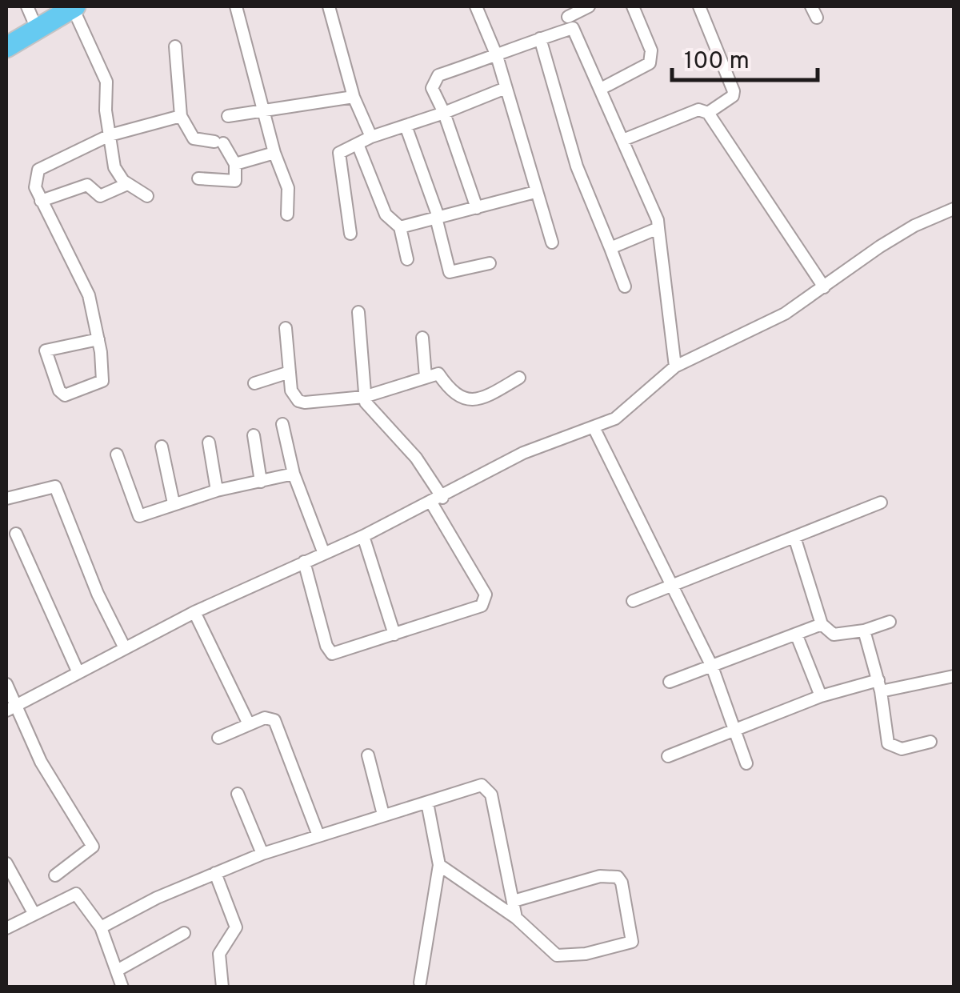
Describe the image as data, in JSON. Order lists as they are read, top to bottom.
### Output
{
  "scale_bar": "100 m"
}
